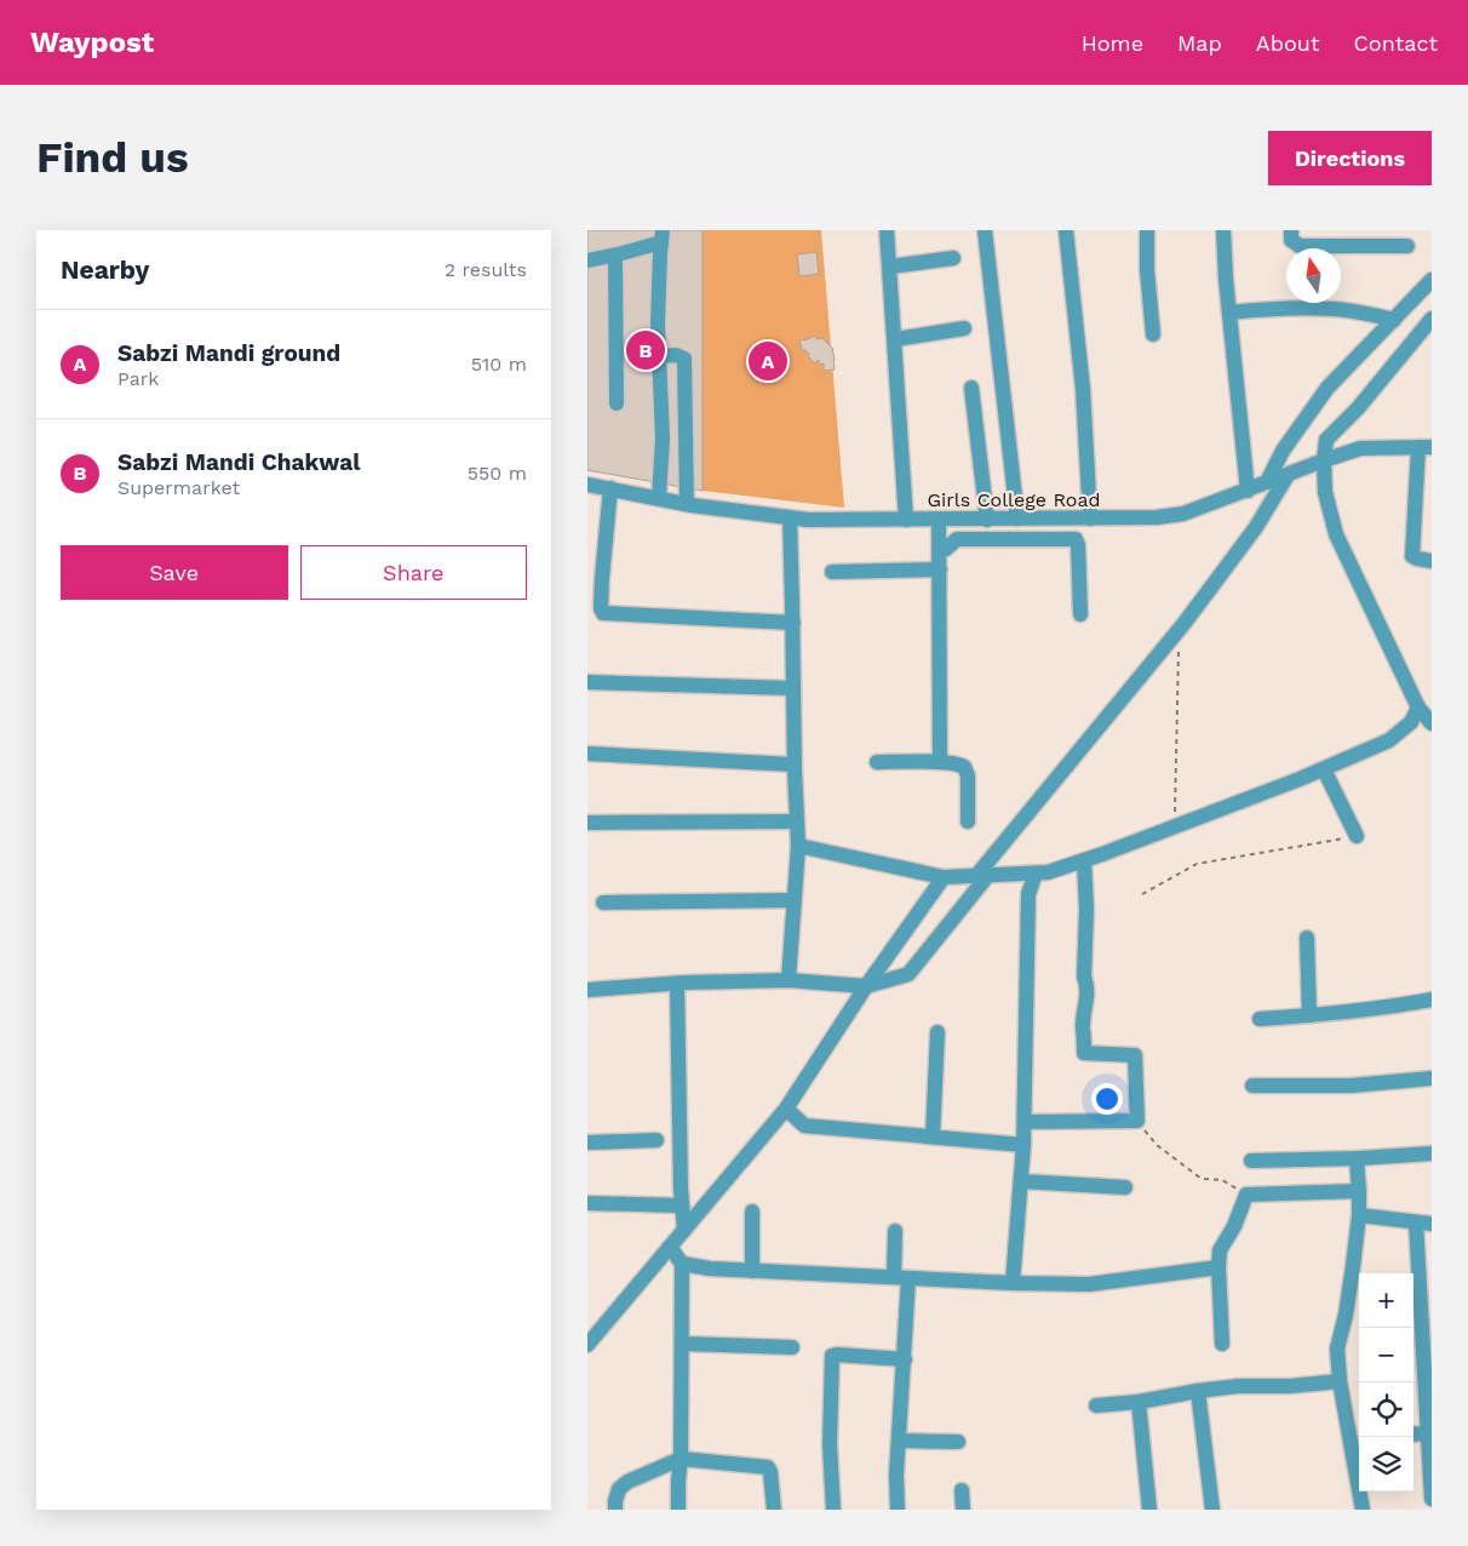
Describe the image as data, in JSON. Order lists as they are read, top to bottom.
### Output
{
  "streets": {
    "street": ["Girls College Road"]
  },
  "north": "top",
  "page": {
    "header": "Waypost",
    "nav": [
      "Home",
      "Map",
      "About",
      "Contact"
    ],
    "buttons": [
      "Directions",
      ["Save", "Share"]
    ],
    "title": "Find us",
    "heading": ["Nearby", "2 results"],
    "list": [
      {
        "mark": "A",
        "name": "Sabzi Mandi ground",
        "note": "Park",
        "value": "510 m"
      },
      {
        "mark": "B",
        "name": "Sabzi Mandi Chakwal",
        "note": "Supermarket",
        "value": "550 m"
      }
    ],
    "pins": ["B", "A"],
    "map_buttons": ["+", "−"]
  }
}
